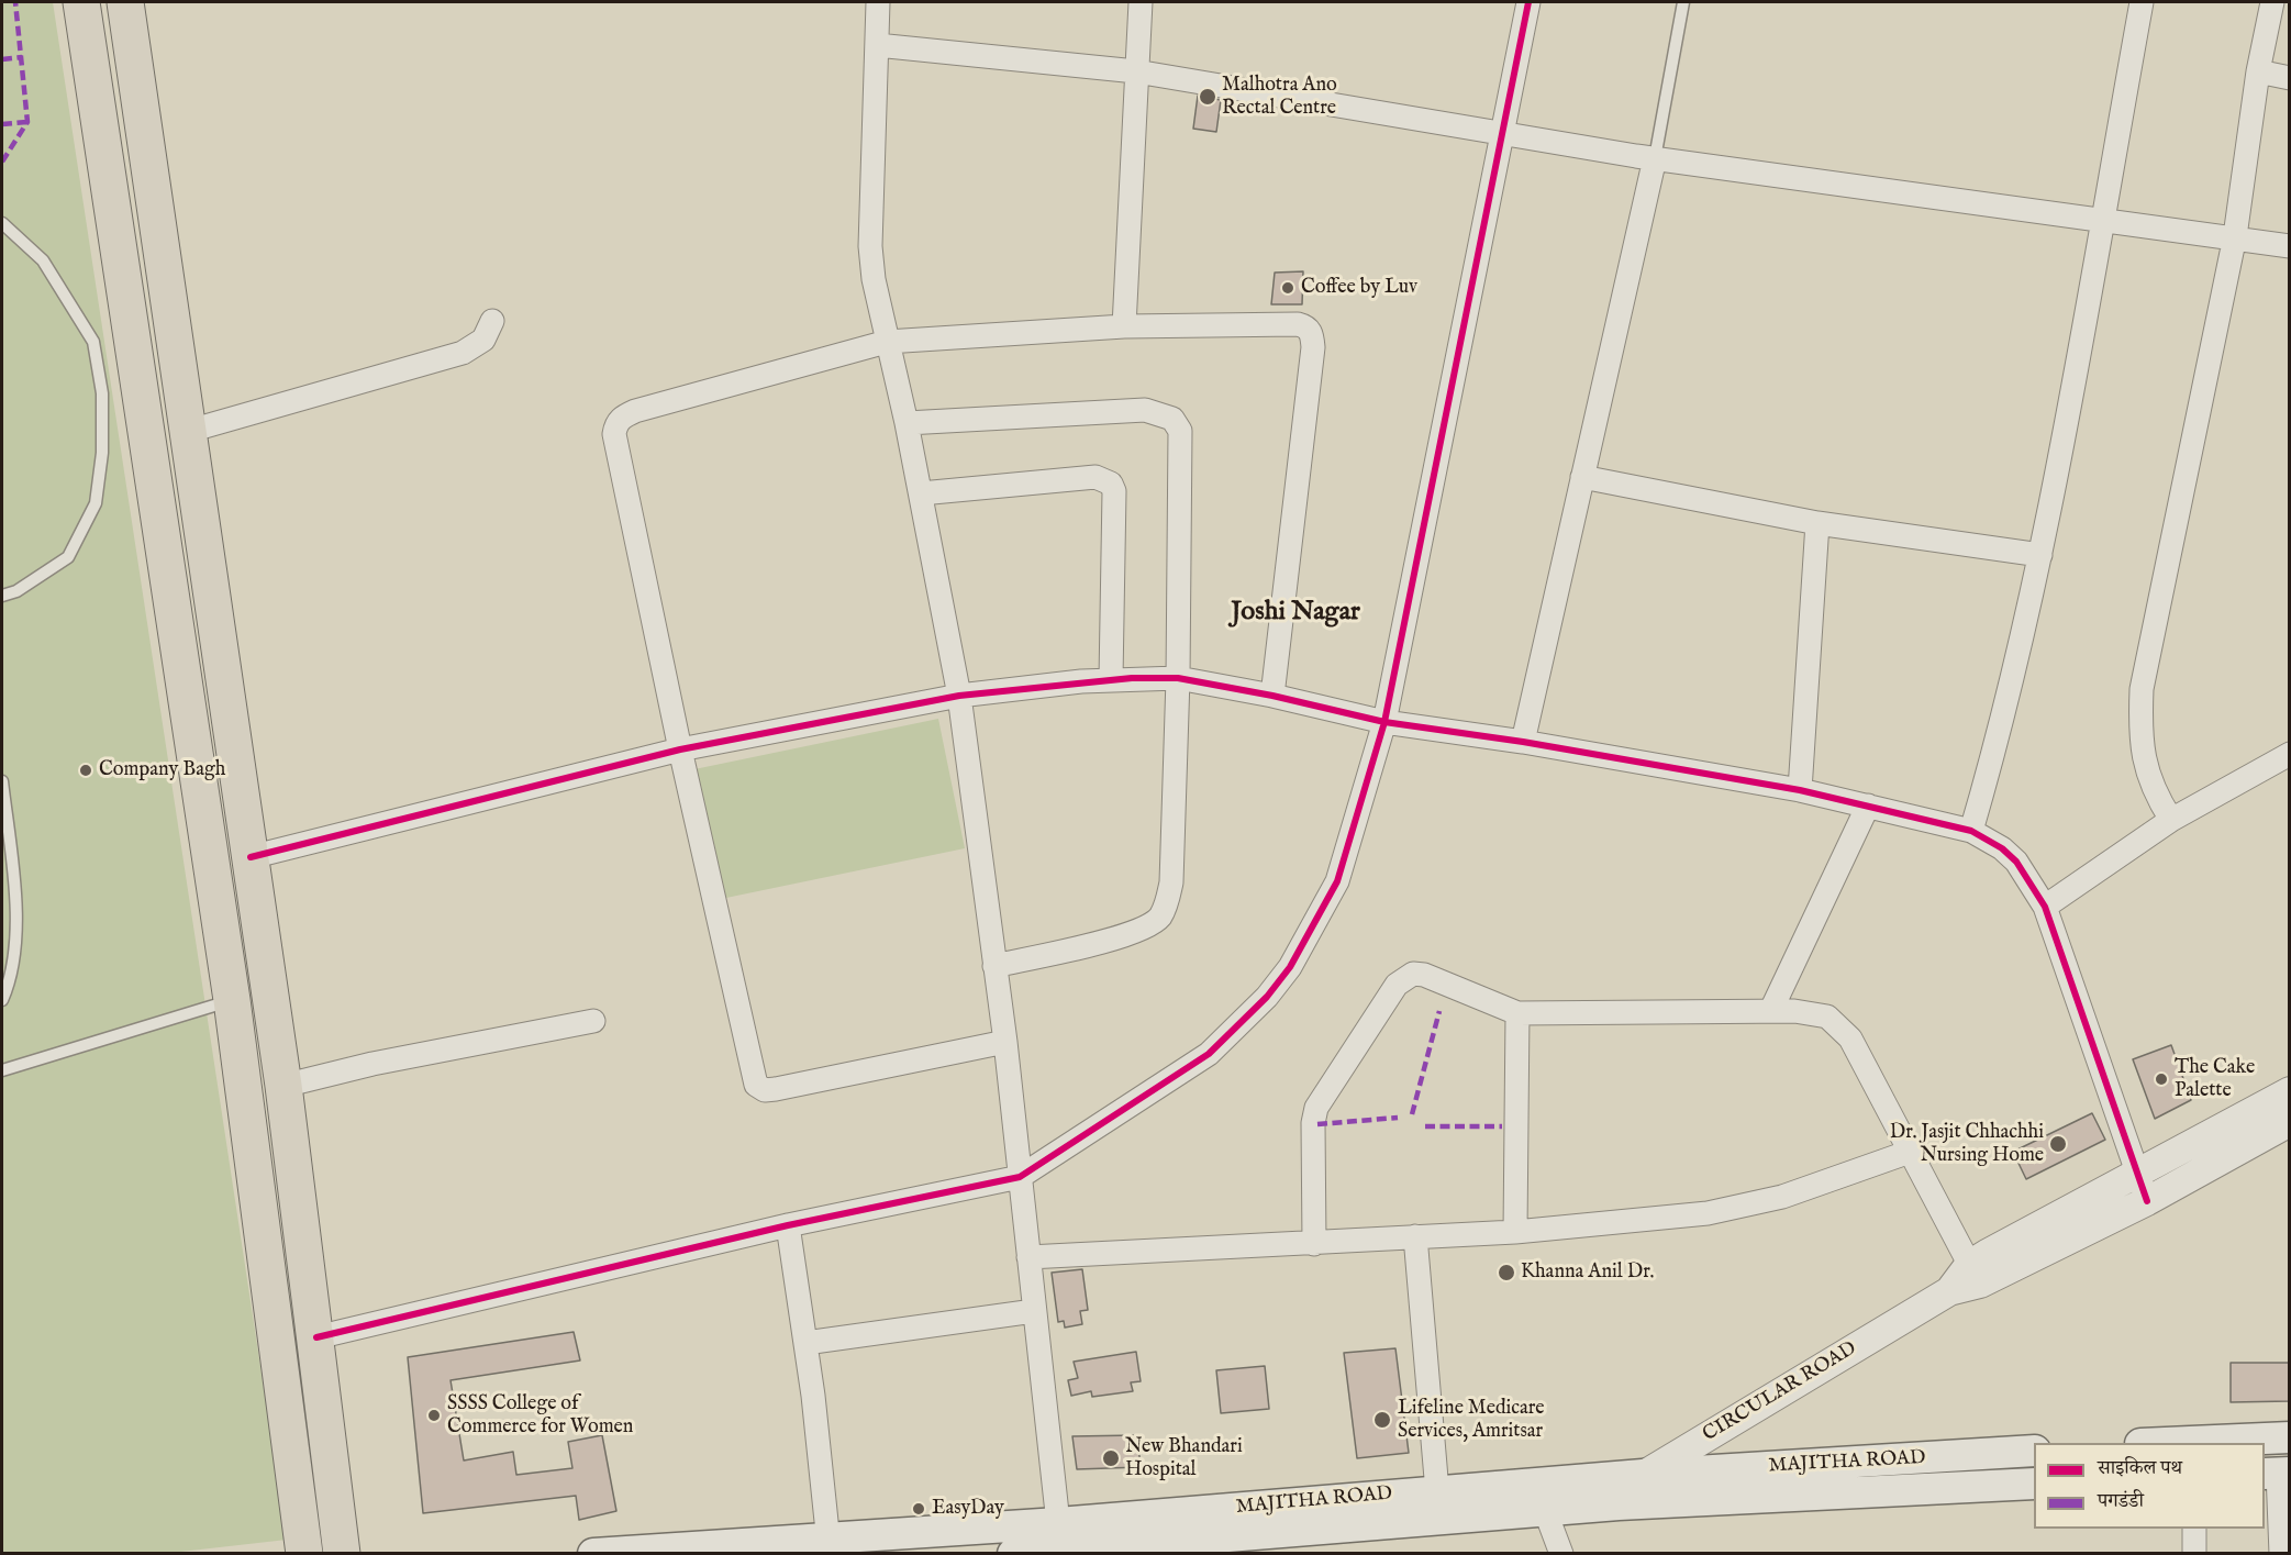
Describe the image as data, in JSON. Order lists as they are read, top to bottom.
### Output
{
  "streets": {
    "main road": ["MAJITHA ROAD"],
    "street": ["CIRCULAR ROAD"]
  },
  "crossings": [
    ["CIRCULAR ROAD", "MAJITHA ROAD"]
  ],
  "districts": ["Joshi Nagar"],
  "places": [
    "Malhotra Ano Rectal Centre",
    "Coffee by Luv",
    "Company Bagh",
    "The Cake Palette",
    "Dr. Jasjit Chhachhi Nursing Home",
    "Khanna Anil Dr.",
    "SSSS College of Commerce for Women",
    "Lifeline Medicare Services, Amritsar",
    "New Bhandari Hospital",
    "EasyDay"
  ],
  "legend": ["साइकिल पथ", "पगडंडी"]
}
